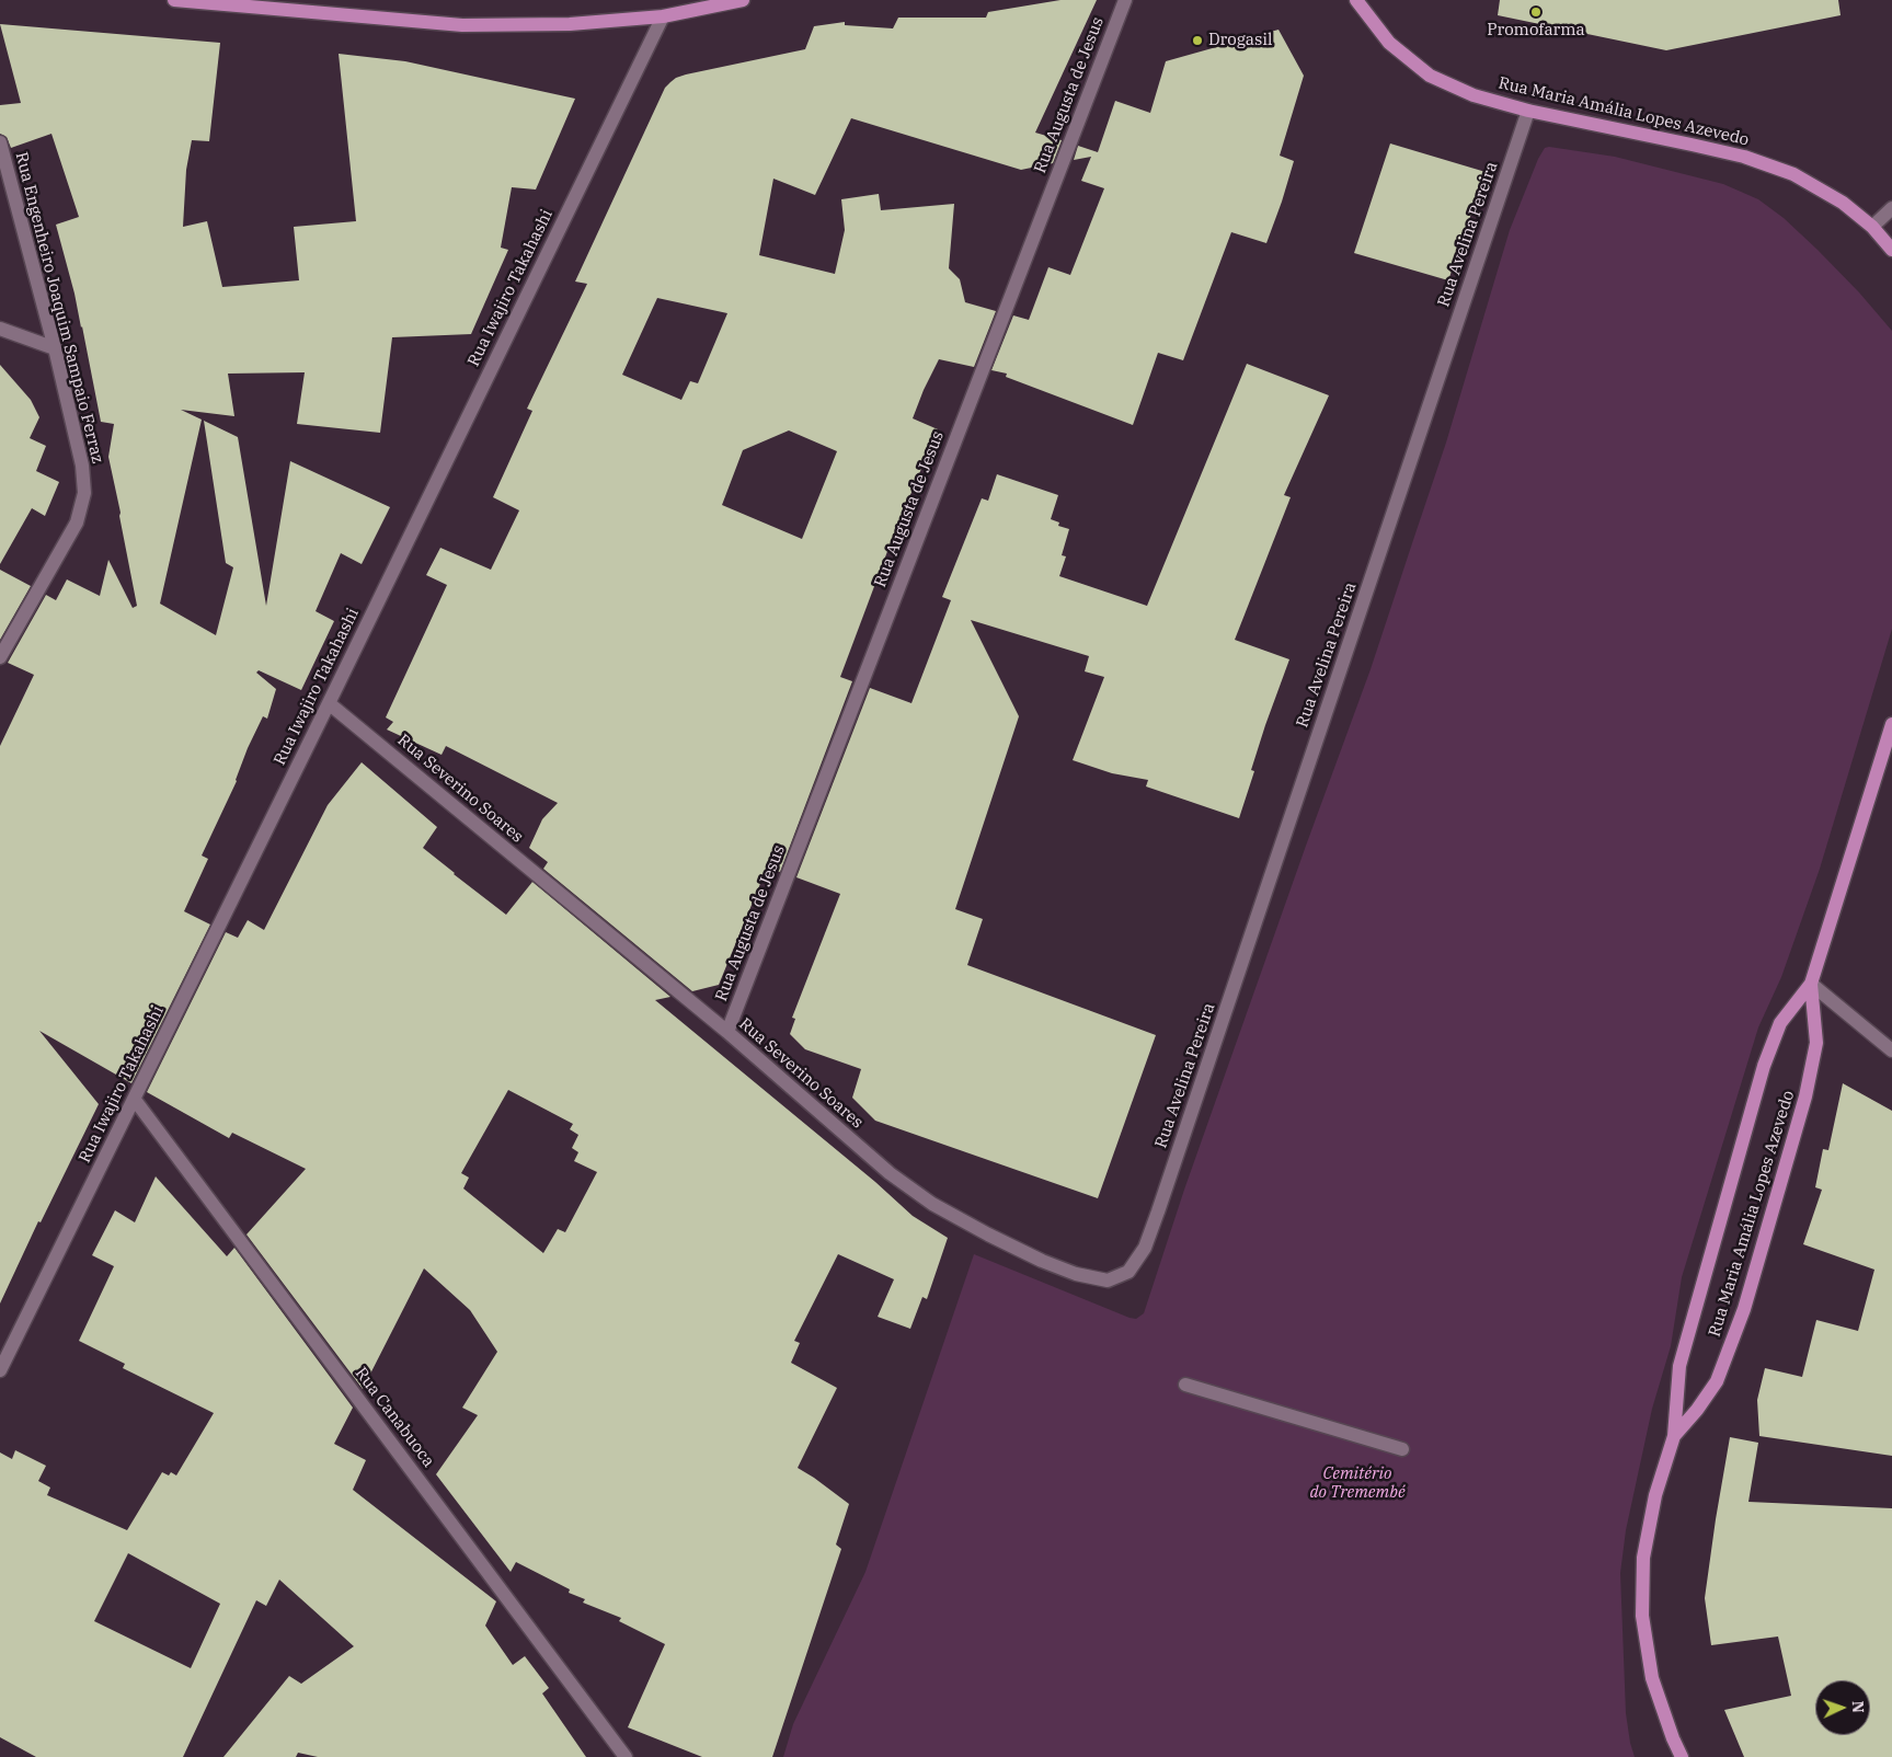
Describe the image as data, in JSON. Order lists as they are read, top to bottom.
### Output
{
  "streets": {
    "main road": ["Rua Maria Amália Lopes Azevedo"],
    "street": [
      "Rua Augusta de Jesus",
      "Rua Avelina Pereira",
      "Rua Iwajiro Takahashi",
      "Rua Engenheiro Joaquim Sampaio Ferraz",
      "Rua Severino Soares",
      "Rua Canabuoca"
    ]
  },
  "crossings": [
    ["Rua Augusta de Jesus", "Rua Severino Soares"],
    ["Rua Maria Amália Lopes Azevedo", "Rua Avelina Pereira"],
    ["Rua Avelina Pereira", "Rua Severino Soares"],
    ["Rua Iwajiro Takahashi", "Rua Severino Soares"],
    ["Rua Iwajiro Takahashi", "Rua Canabuoca"]
  ],
  "parks": ["Cemitério do Tremembé"],
  "places": ["Promofarma", "Drogasil"],
  "north": "right"
}
